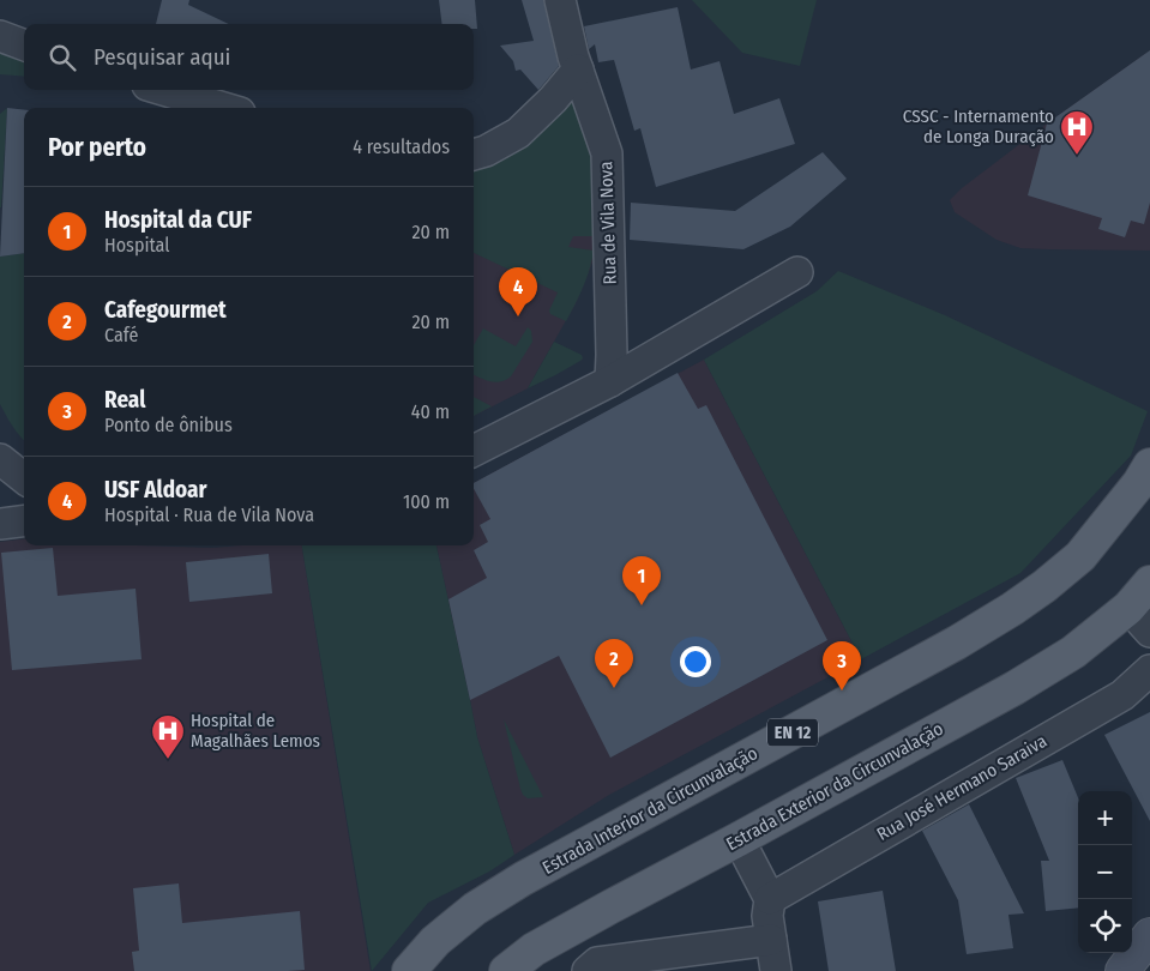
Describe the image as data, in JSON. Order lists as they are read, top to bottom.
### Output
{
  "streets": {
    "main road": ["EN 12", "Estrada Exterior da Circunvalação", "Estrada Interior da Circunvalação"],
    "street": ["Rua de Vila Nova", "Rua José Hermano Saraiva"]
  },
  "places": {
    "hospital": ["CSSC - Internamento de Longa Duração", "Hospital de Magalhães Lemos"]
  },
  "page": {
    "search": "Pesquisar aqui",
    "heading": ["Por perto", "4 resultados"],
    "list": [
      {
        "mark": "1",
        "name": "Hospital da CUF",
        "note": "Hospital",
        "value": "20 m"
      },
      {
        "mark": "2",
        "name": "Cafegourmet",
        "note": "Café",
        "value": "20 m"
      },
      {
        "mark": "3",
        "name": "Real",
        "note": "Ponto de ônibus",
        "value": "40 m"
      },
      {
        "mark": "4",
        "name": "USF Aldoar",
        "note": "Hospital · Rua de Vila Nova",
        "value": "100 m"
      }
    ],
    "pins": [
      "4",
      "1",
      "2",
      "3"
    ],
    "map_buttons": ["+", "−"]
  }
}
